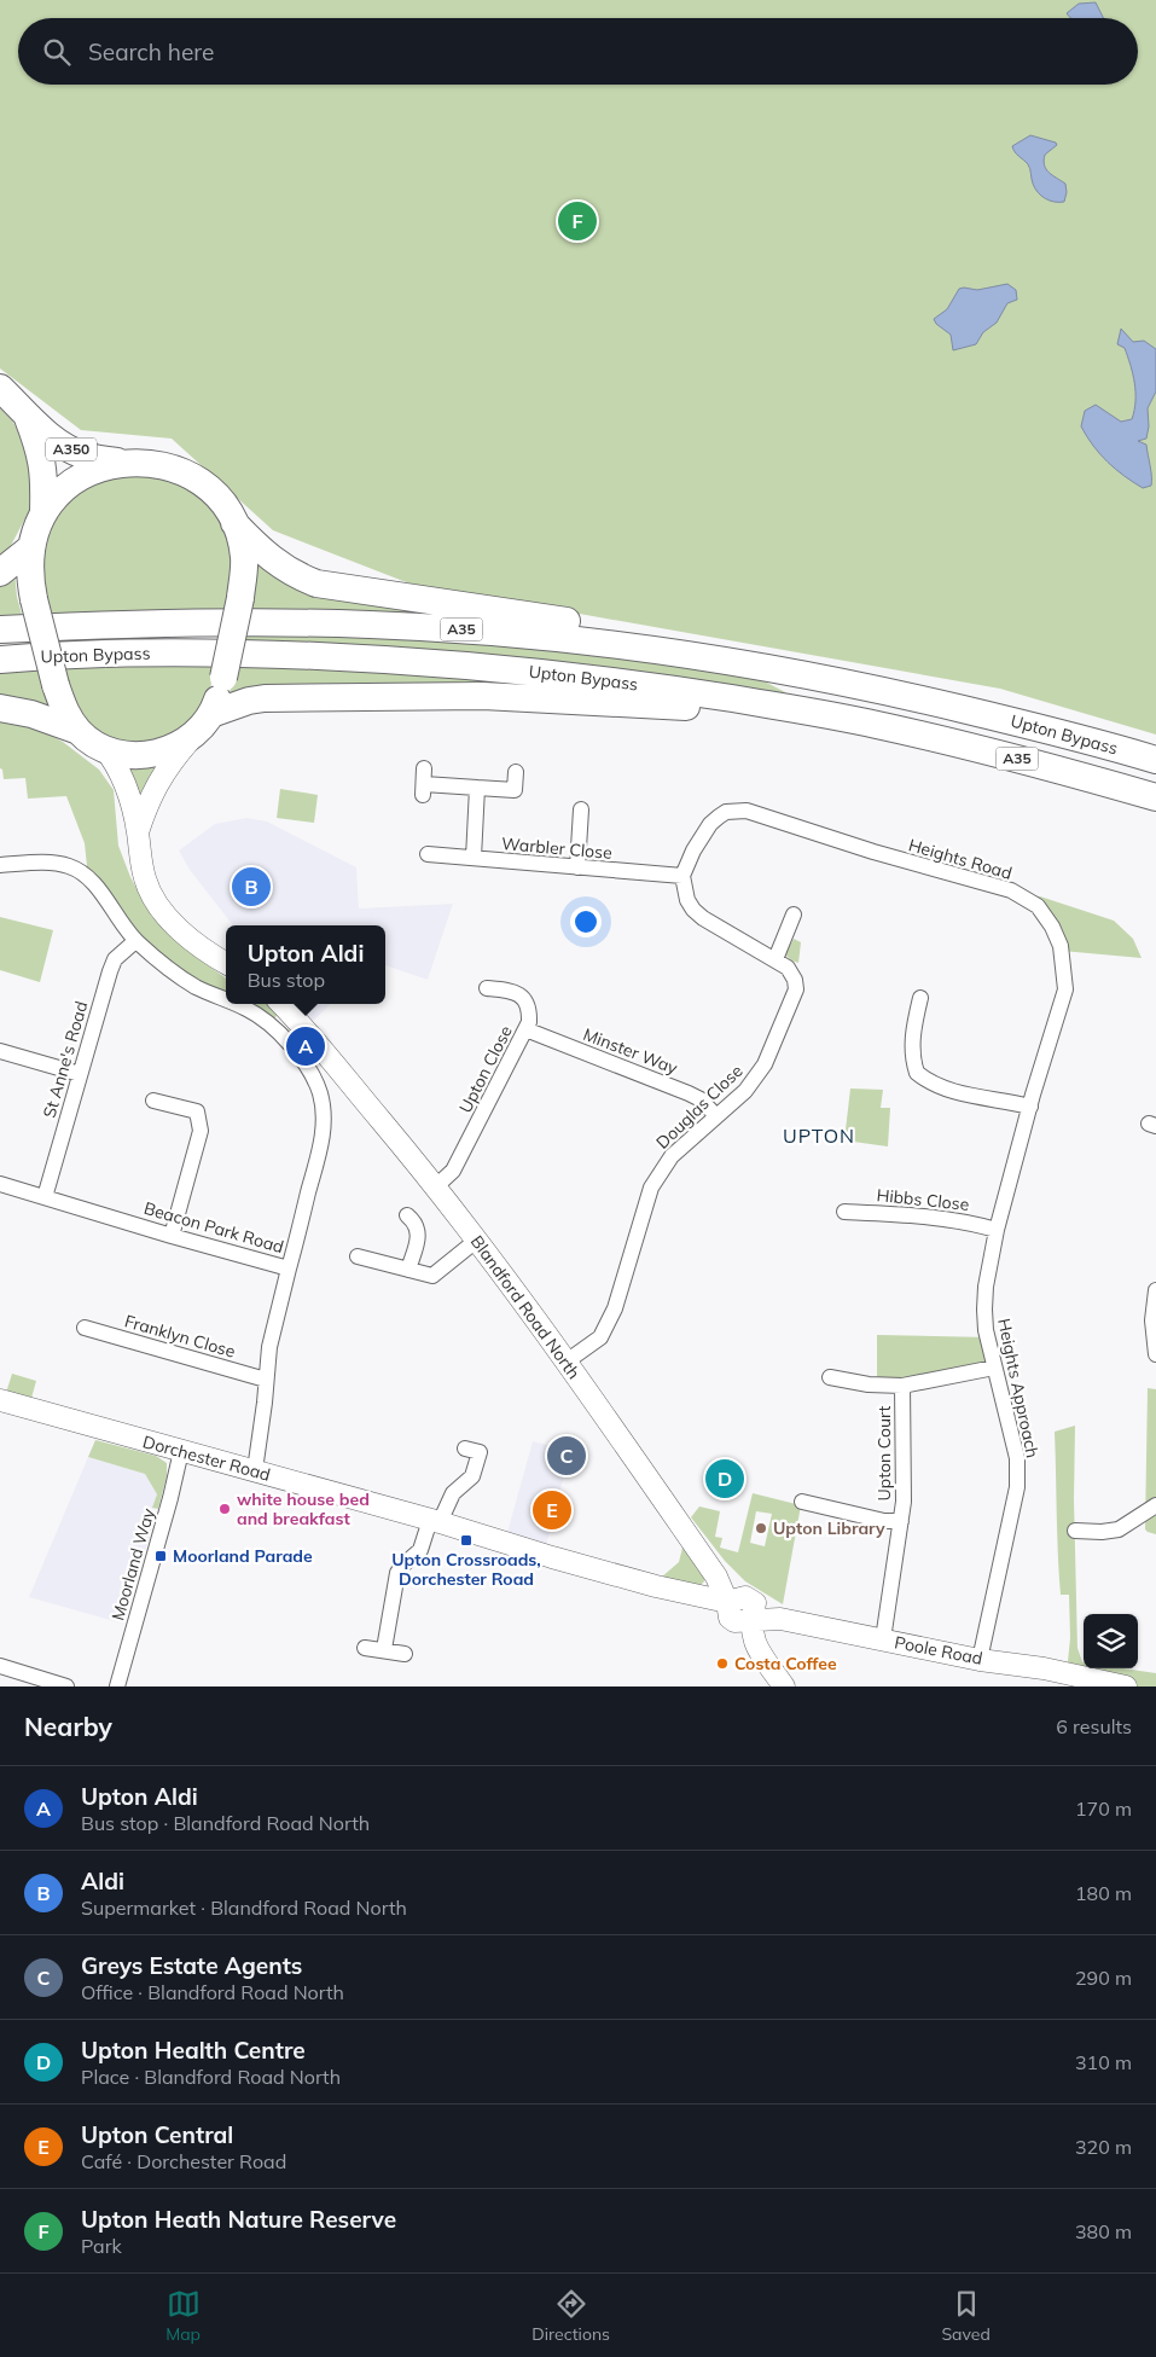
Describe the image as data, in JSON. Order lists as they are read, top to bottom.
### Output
{
  "streets": {
    "highway": ["A350", "A35", "Upton Bypass"],
    "main road": ["Blandford Road North", "Dorchester Road", "Poole Road"],
    "street": [
      "Warbler Close",
      "Heights Road",
      "Minster Way",
      "St Anne's Road",
      "Upton Close",
      "Douglas Close",
      "Hibbs Close",
      "Beacon Park Road",
      "Franklyn Close",
      "Heights Approach",
      "Upton Court",
      "Moorland Way"
    ]
  },
  "crossings": [
    ["A35", "Upton Bypass"],
    ["Warbler Close", "Heights Road"],
    ["Warbler Close", "Douglas Close"],
    ["Heights Road", "Douglas Close"],
    ["Heights Road", "Hibbs Close"],
    ["Heights Road", "Heights Approach"],
    ["Minster Way", "Upton Close"],
    ["Minster Way", "Douglas Close"],
    ["St Anne's Road", "Beacon Park Road"],
    ["Upton Close", "Blandford Road North"],
    ["Douglas Close", "Blandford Road North"],
    ["Hibbs Close", "Heights Approach"],
    ["Beacon Park Road", "Franklyn Close"],
    ["Beacon Park Road", "Dorchester Road"],
    ["Blandford Road North", "Dorchester Road"],
    ["Blandford Road North", "Poole Road"],
    ["Heights Approach", "Poole Road"],
    ["Upton Court", "Poole Road"],
    ["Dorchester Road", "Moorland Way"]
  ],
  "districts": ["UPTON"],
  "places": {
    "other": ["white house bed and breakfast", "Upton Library", "Costa Coffee"],
    "transit": ["Upton Crossroads, Dorchester Road", "Moorland Parade"]
  },
  "page": {
    "search": "Search here",
    "pins": [
      "F",
      "B",
      "A",
      "C",
      "D",
      "E"
    ],
    "popup": ["Upton Aldi", "Bus stop"],
    "heading": ["Nearby", "6 results"],
    "list": [
      {
        "mark": "A",
        "name": "Upton Aldi",
        "note": "Bus stop · Blandford Road North",
        "value": "170 m"
      },
      {
        "mark": "B",
        "name": "Aldi",
        "note": "Supermarket · Blandford Road North",
        "value": "180 m"
      },
      {
        "mark": "C",
        "name": "Greys Estate Agents",
        "note": "Office · Blandford Road North",
        "value": "290 m"
      },
      {
        "mark": "D",
        "name": "Upton Health Centre",
        "note": "Place · Blandford Road North",
        "value": "310 m"
      },
      {
        "mark": "E",
        "name": "Upton Central",
        "note": "Café · Dorchester Road",
        "value": "320 m"
      },
      {
        "mark": "F",
        "name": "Upton Heath Nature Reserve",
        "note": "Park",
        "value": "380 m"
      }
    ],
    "nav": ["Map", "Directions", "Saved"]
  }
}
